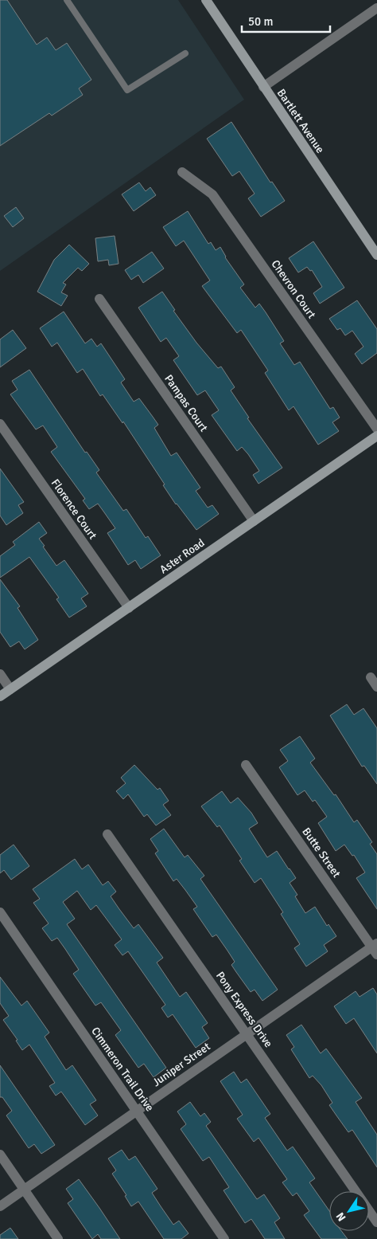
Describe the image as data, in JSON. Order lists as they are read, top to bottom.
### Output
{
  "streets": {
    "main road": ["Bartlett Avenue", "Aster Road"],
    "street": [
      "Chevron Court",
      "Pampas Court",
      "Florence Court",
      "Butte Street",
      "Pony Express Drive",
      "Juniper Street",
      "Cimmeron Trail Drive"
    ]
  },
  "crossings": [
    ["Pampas Court", "Aster Road"],
    ["Florence Court", "Aster Road"],
    ["Butte Street", "Juniper Street"],
    ["Pony Express Drive", "Juniper Street"],
    ["Juniper Street", "Cimmeron Trail Drive"]
  ],
  "scale_bar": "50 m",
  "north": "bottom left"
}
